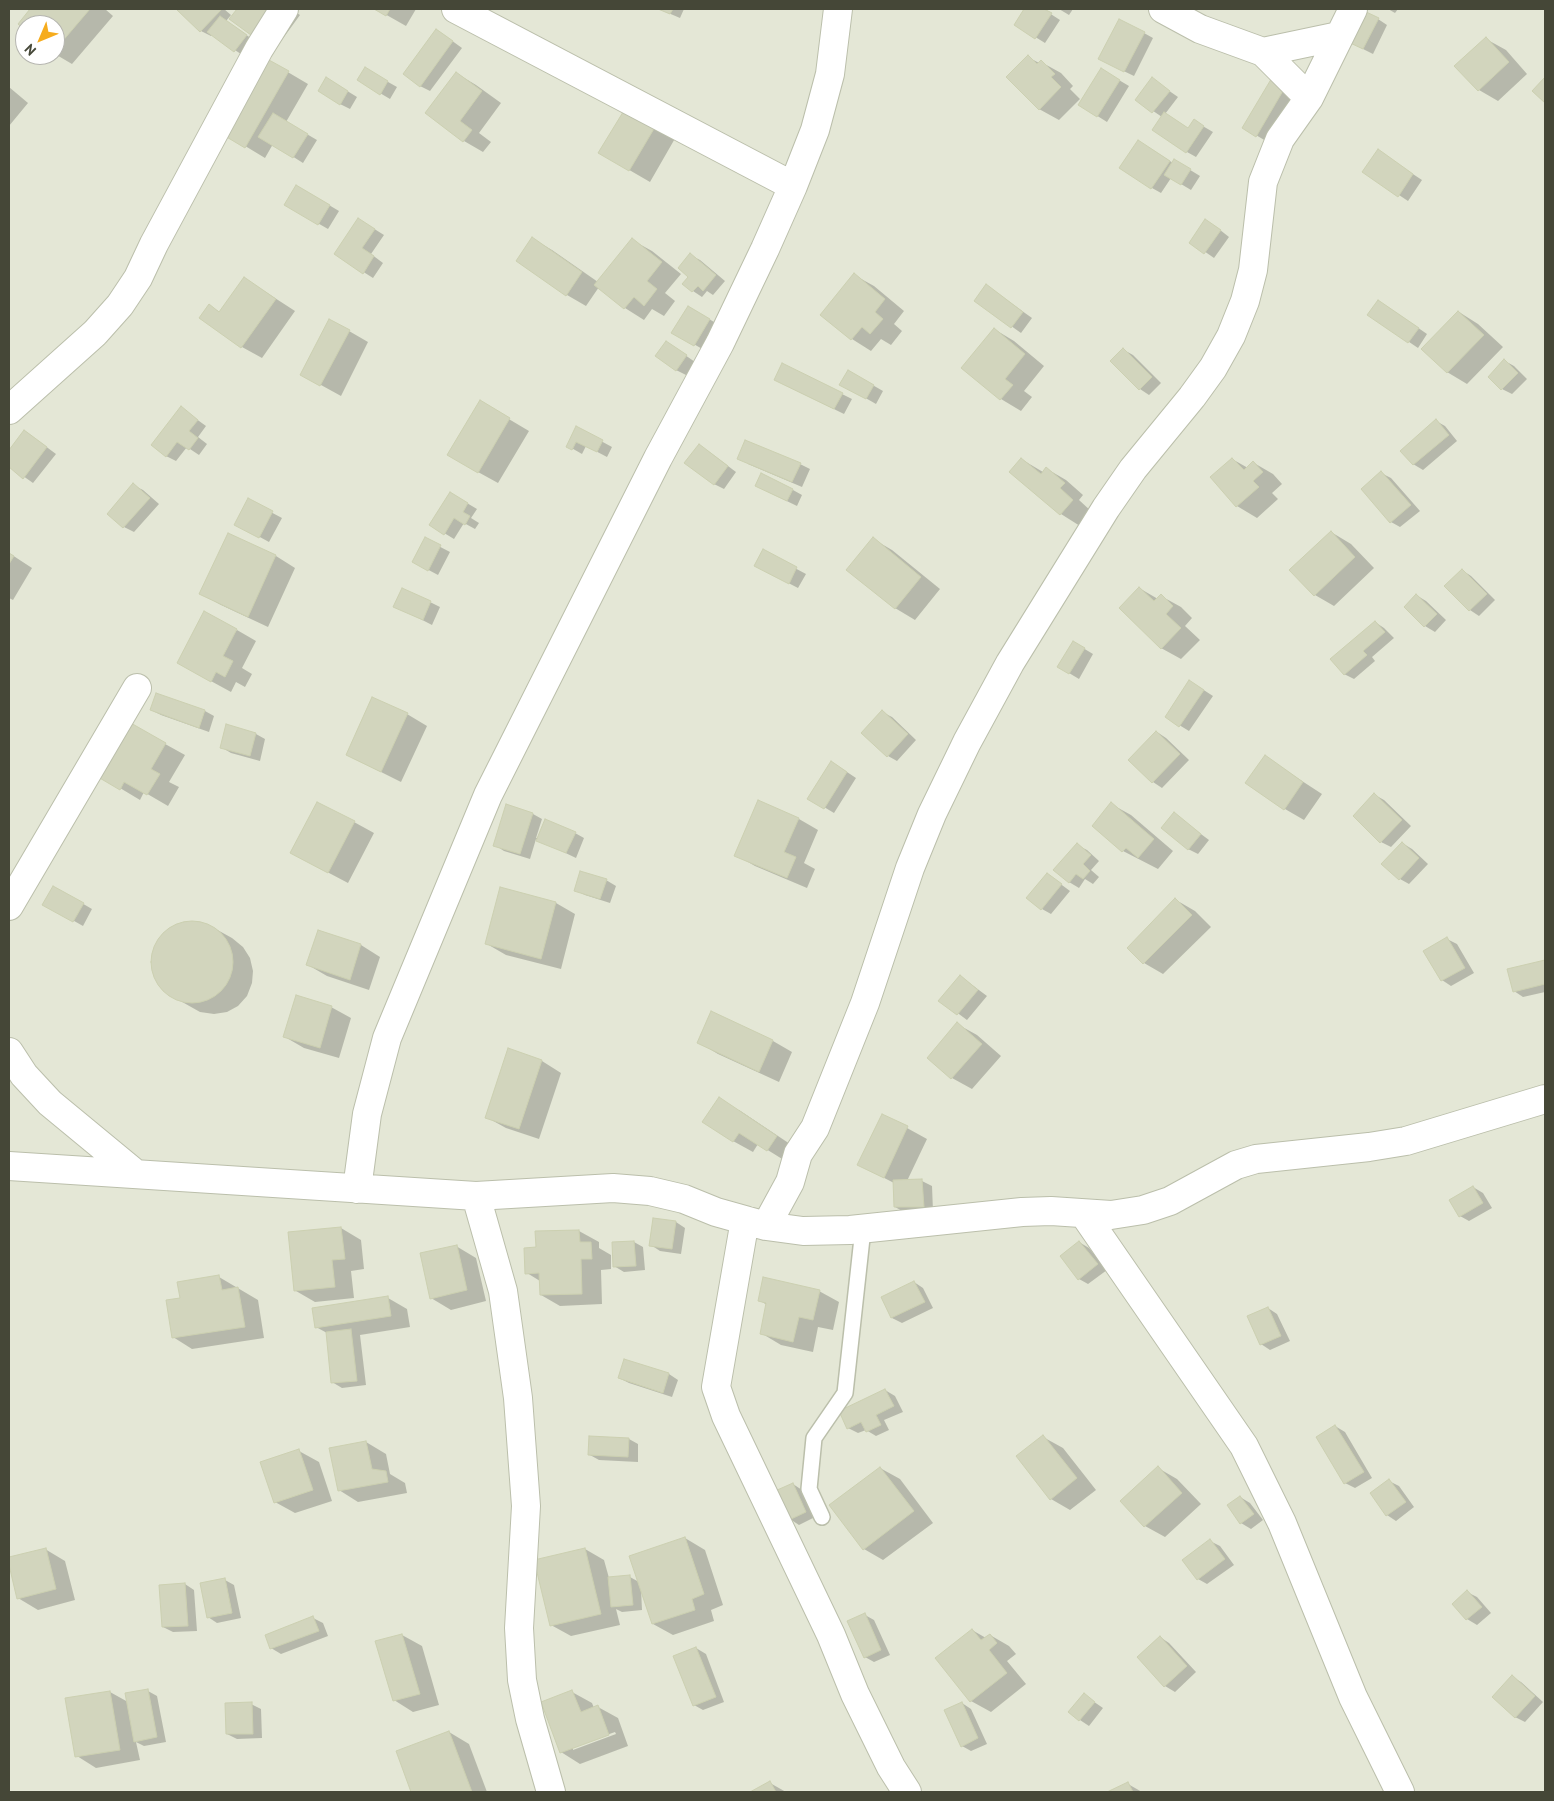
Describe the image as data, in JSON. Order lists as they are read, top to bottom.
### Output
{
  "north": "bottom left"
}
